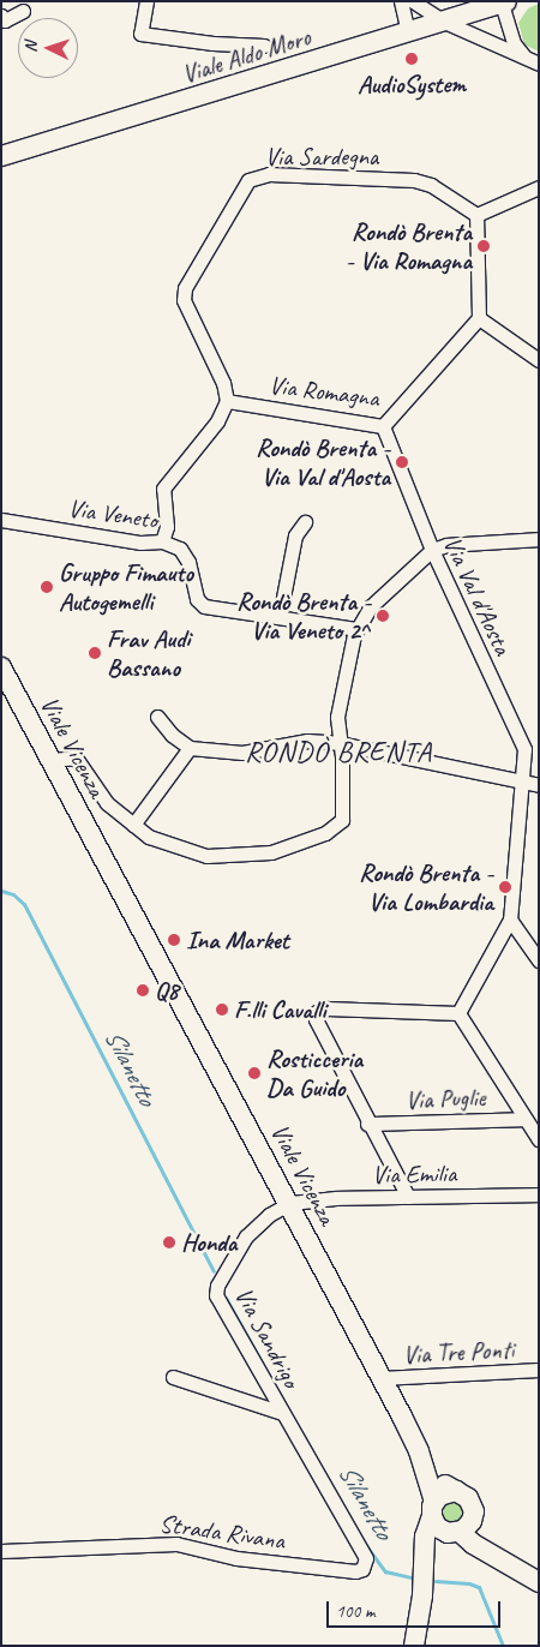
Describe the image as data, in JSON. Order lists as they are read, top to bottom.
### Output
{
  "streets": {
    "main road": ["Viale Aldo Moro", "Viale Vicenza"],
    "street": [
      "Via Sardegna",
      "Via Romagna",
      "Via Veneto",
      "Via Val d'Aosta",
      "Via Puglie",
      "Via Emilia",
      "Via Sandrigo",
      "Via Tre Ponti",
      "Strada Rivana"
    ]
  },
  "crossings": [
    ["Via Sardegna", "Via Romagna"],
    ["Via Romagna", "Via Val d'Aosta"],
    ["Viale Vicenza", "Via Emilia"],
    ["Viale Vicenza", "Via Sandrigo"],
    ["Viale Vicenza", "Via Tre Ponti"],
    ["Via Emilia", "Via Sandrigo"],
    ["Via Sandrigo", "Strada Rivana"]
  ],
  "districts": ["RONDÒ BRENTA"],
  "water": ["Silanetto"],
  "places": [
    "AudioSystem",
    "Rondò Brenta - Via Romagna",
    "Rondò Brenta - Via Val d'Aosta",
    "Gruppo Fimauto Autogemelli",
    "Rondò Brenta - Via Veneto 2^",
    "Frav Audi Bassano",
    "Rondò Brenta - Via Lombardia",
    "Ina Market",
    "Q8",
    "F.lli Cavalli",
    "Rosticceria Da Guido",
    "Honda"
  ],
  "scale_bar": "100 m",
  "north": "left"
}
